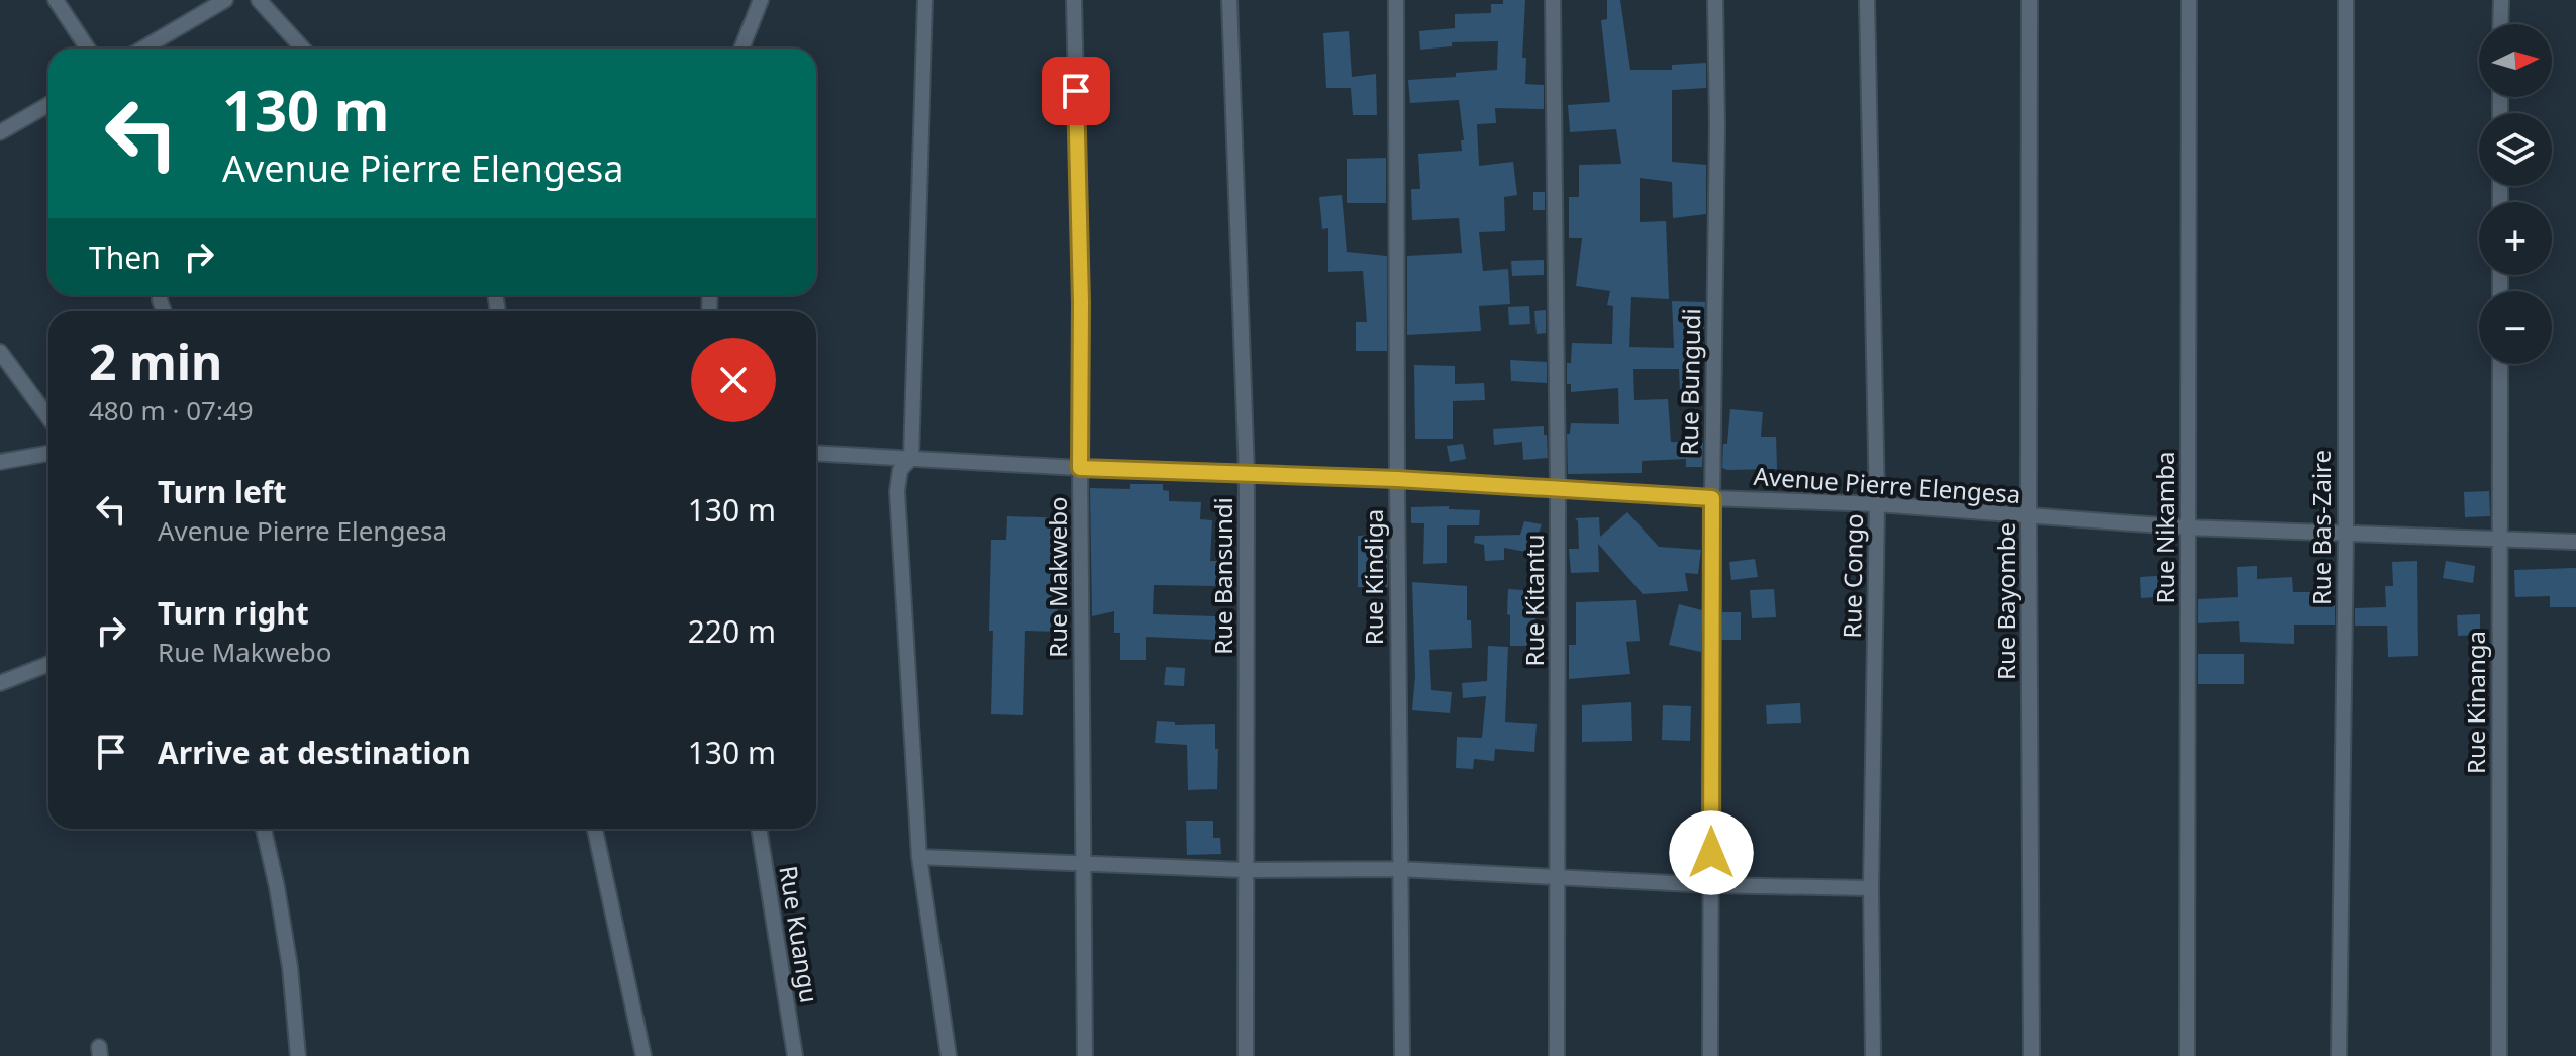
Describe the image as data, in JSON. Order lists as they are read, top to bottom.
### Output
{
  "streets": {
    "street": [
      "Rue Bungudi",
      "Avenue Pierre Elengesa",
      "Rue Nikamba",
      "Rue Bas-Zaire",
      "Rue Bansundi",
      "Rue Congo",
      "Rue Makwebo",
      "Rue Kindiga",
      "Rue Kitantu",
      "Rue Bayombe",
      "Rue Kinanga",
      "Rue Kuangu"
    ]
  },
  "crossings": [
    ["Rue Bungudi", "Avenue Pierre Elengesa"],
    ["Avenue Pierre Elengesa", "Rue Nikamba"],
    ["Avenue Pierre Elengesa", "Rue Bas-Zaire"],
    ["Avenue Pierre Elengesa", "Rue Bansundi"],
    ["Avenue Pierre Elengesa", "Rue Congo"],
    ["Avenue Pierre Elengesa", "Rue Makwebo"],
    ["Avenue Pierre Elengesa", "Rue Kindiga"],
    ["Avenue Pierre Elengesa", "Rue Kitantu"],
    ["Avenue Pierre Elengesa", "Rue Bayombe"],
    ["Avenue Pierre Elengesa", "Rue Kinanga"]
  ],
  "north": "right",
  "page": {
    "map_buttons": ["+", "−"],
    "turn": ["130 m", "Avenue Pierre Elengesa"],
    "then": "Then",
    "heading": ["2 min", "480 m · 07:49"],
    "list": [
      {
        "name": "Turn left",
        "note": "Avenue Pierre Elengesa",
        "value": "130 m"
      },
      {
        "name": "Turn right",
        "note": "Rue Makwebo",
        "value": "220 m"
      },
      {
        "name": "Arrive at destination",
        "value": "130 m"
      }
    ]
  }
}
